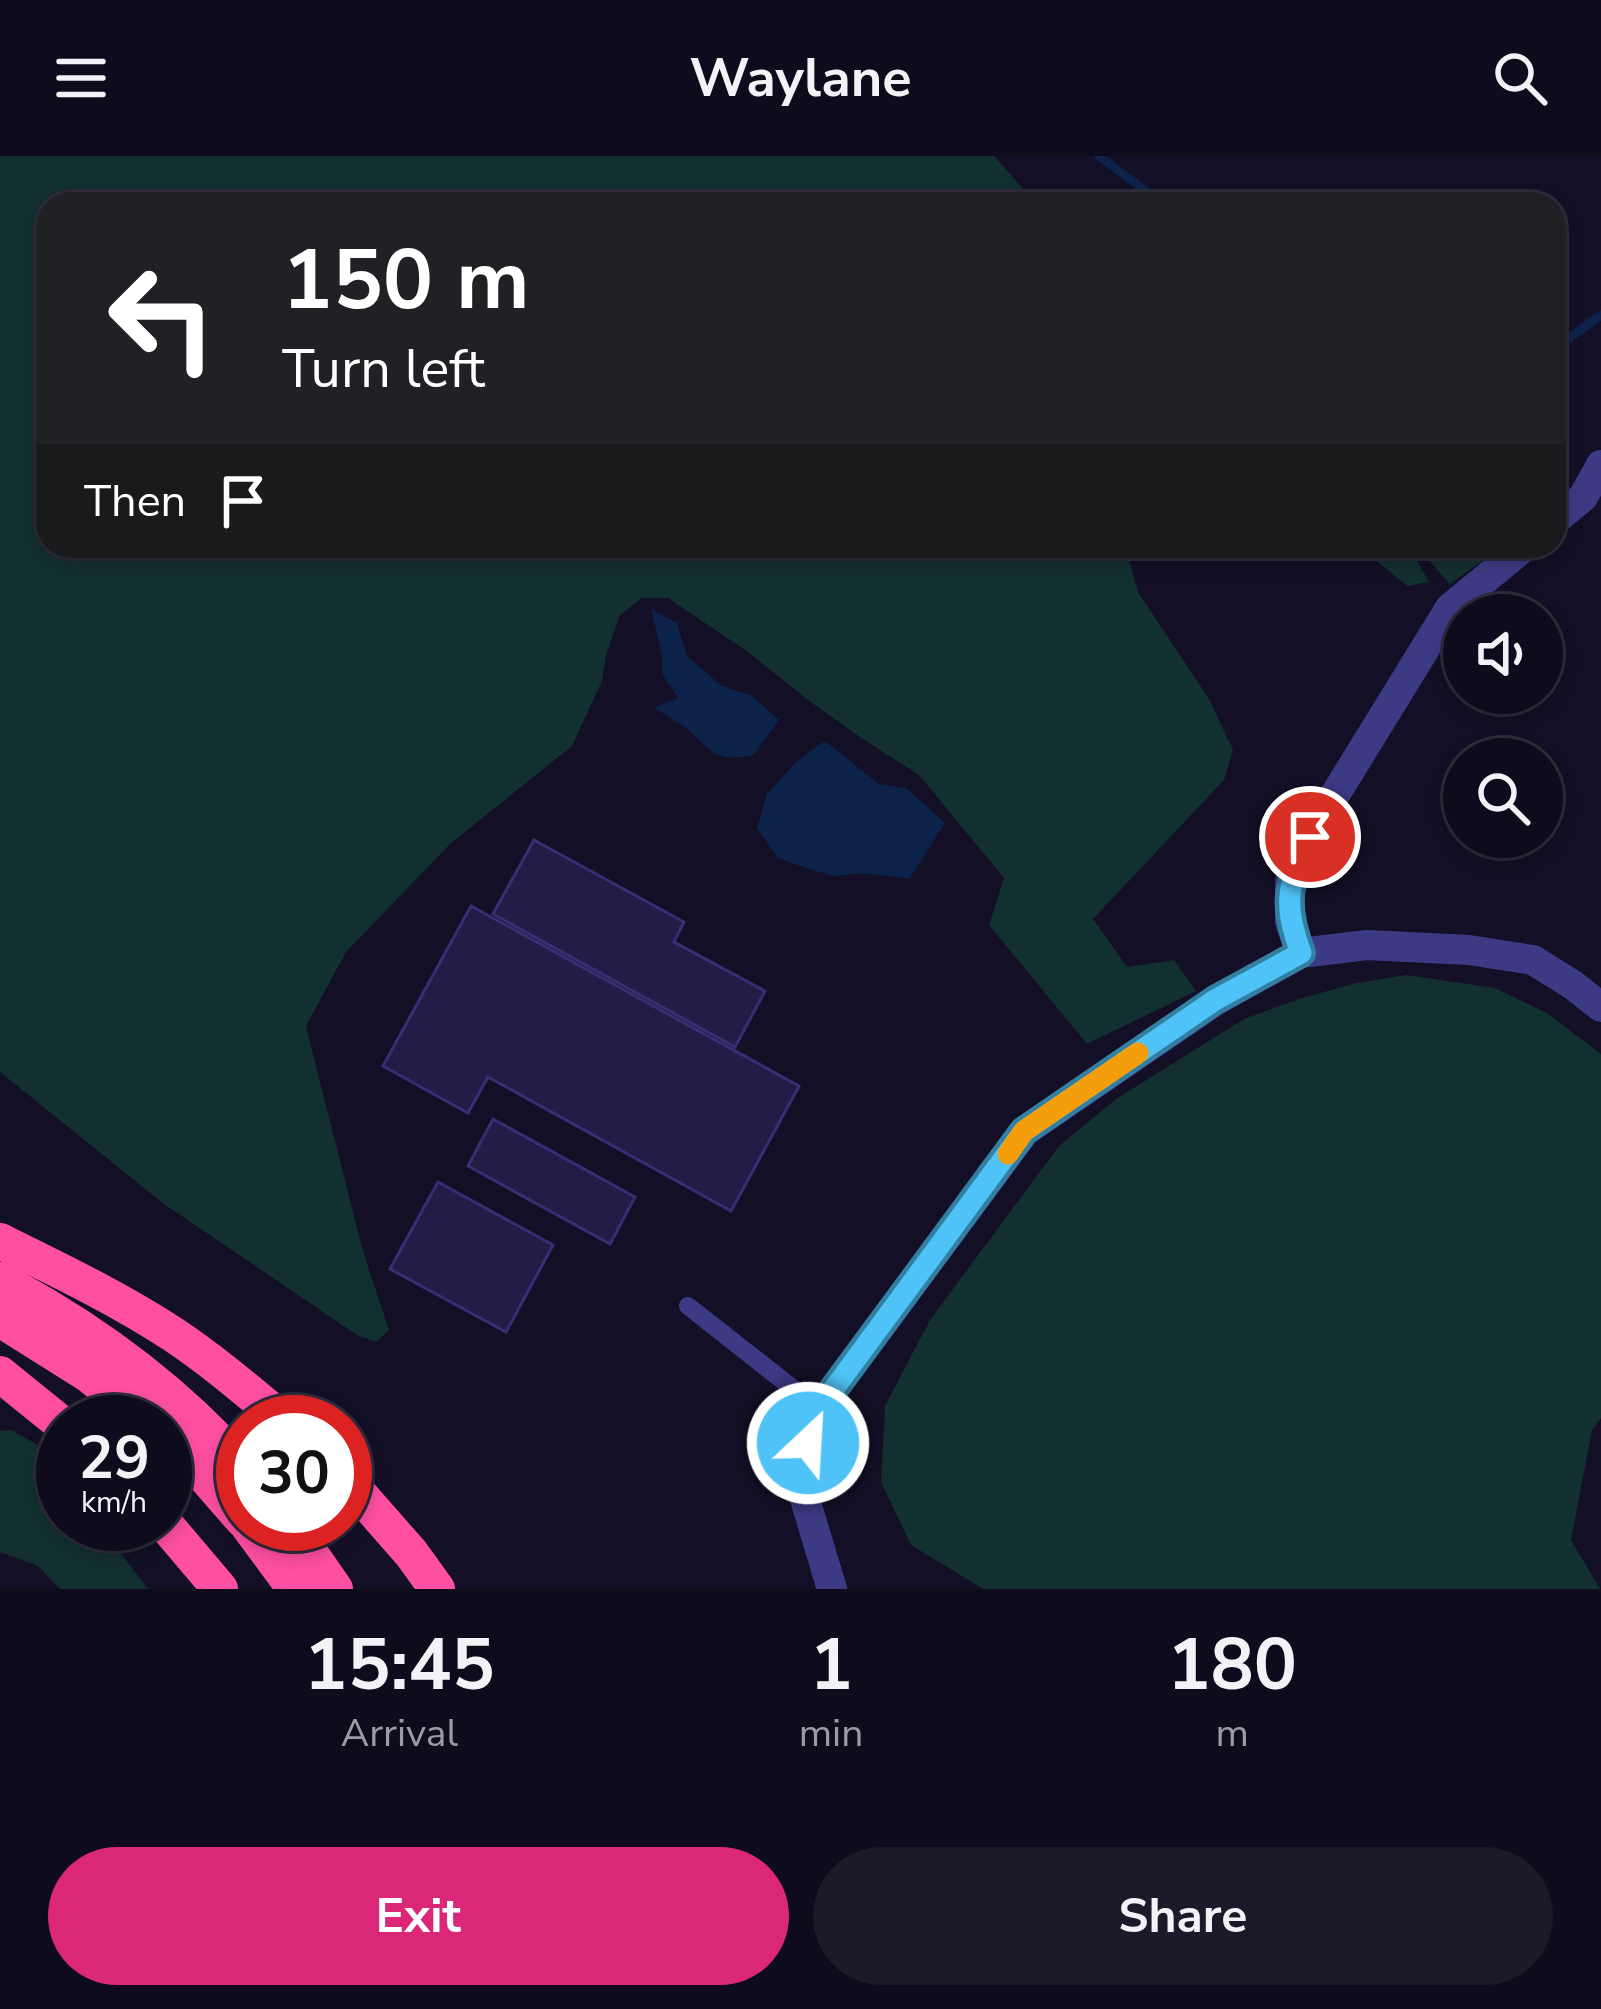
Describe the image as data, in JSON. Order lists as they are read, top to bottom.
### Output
{
  "page": {
    "header": "Waylane",
    "turn": ["150 m", "Turn left"],
    "then": "Then",
    "speed": "29 km/h",
    "limit": "30",
    "eta": [
      "15:45",
      "Arrival",
      "1",
      "min",
      "180",
      "m"
    ],
    "buttons": ["Exit", "Share"]
  }
}
